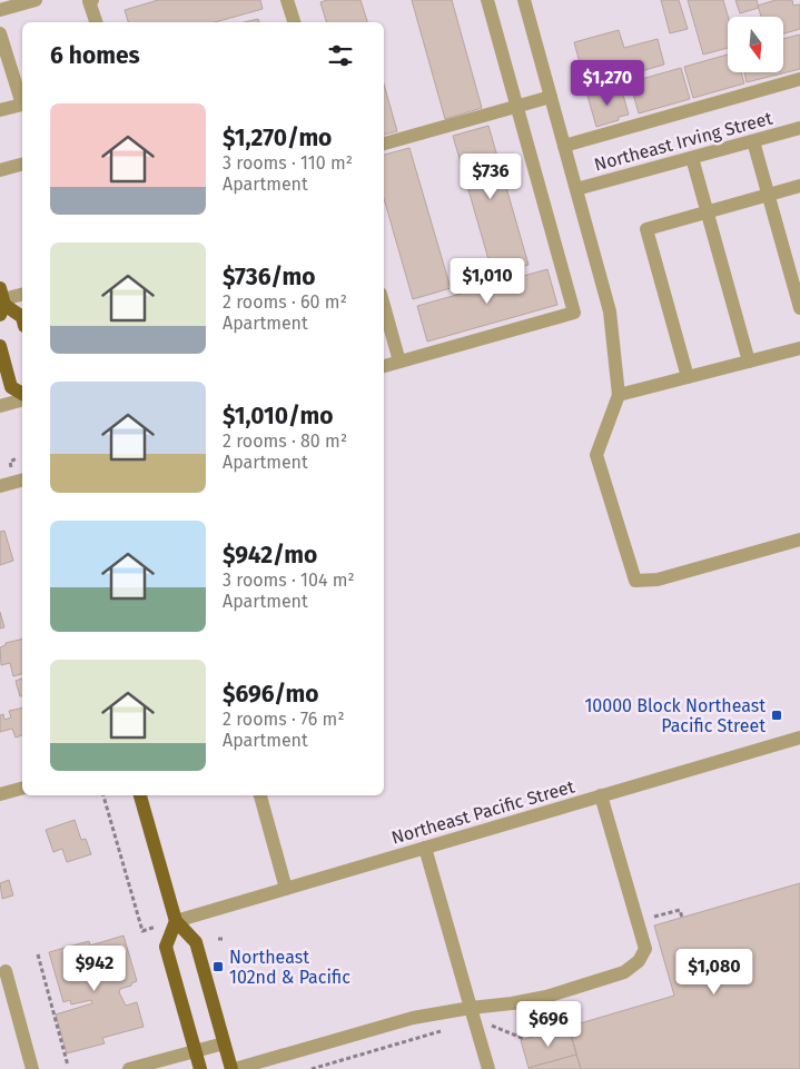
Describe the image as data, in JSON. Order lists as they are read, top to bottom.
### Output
{
  "streets": {
    "street": ["Northeast Irving Street", "Northeast Pacific Street"]
  },
  "places": {
    "transit": ["10000 Block Northeast Pacific Street", "Northeast 102nd & Pacific"]
  },
  "north": "bottom",
  "page": {
    "heading": "6 homes",
    "price": [
      "$1,270",
      "$736",
      "$1,010",
      "$942",
      "$1,080",
      "$696"
    ],
    "list": [
      {
        "name": "$1,270/mo",
        "note": "3 rooms · 110 m² · Apartment"
      },
      {
        "name": "$736/mo",
        "note": "2 rooms · 60 m² · Apartment"
      },
      {
        "name": "$1,010/mo",
        "note": "2 rooms · 80 m² · Apartment"
      },
      {
        "name": "$942/mo",
        "note": "3 rooms · 104 m² · Apartment"
      },
      {
        "name": "$696/mo",
        "note": "2 rooms · 76 m² · Apartment"
      }
    ]
  }
}
